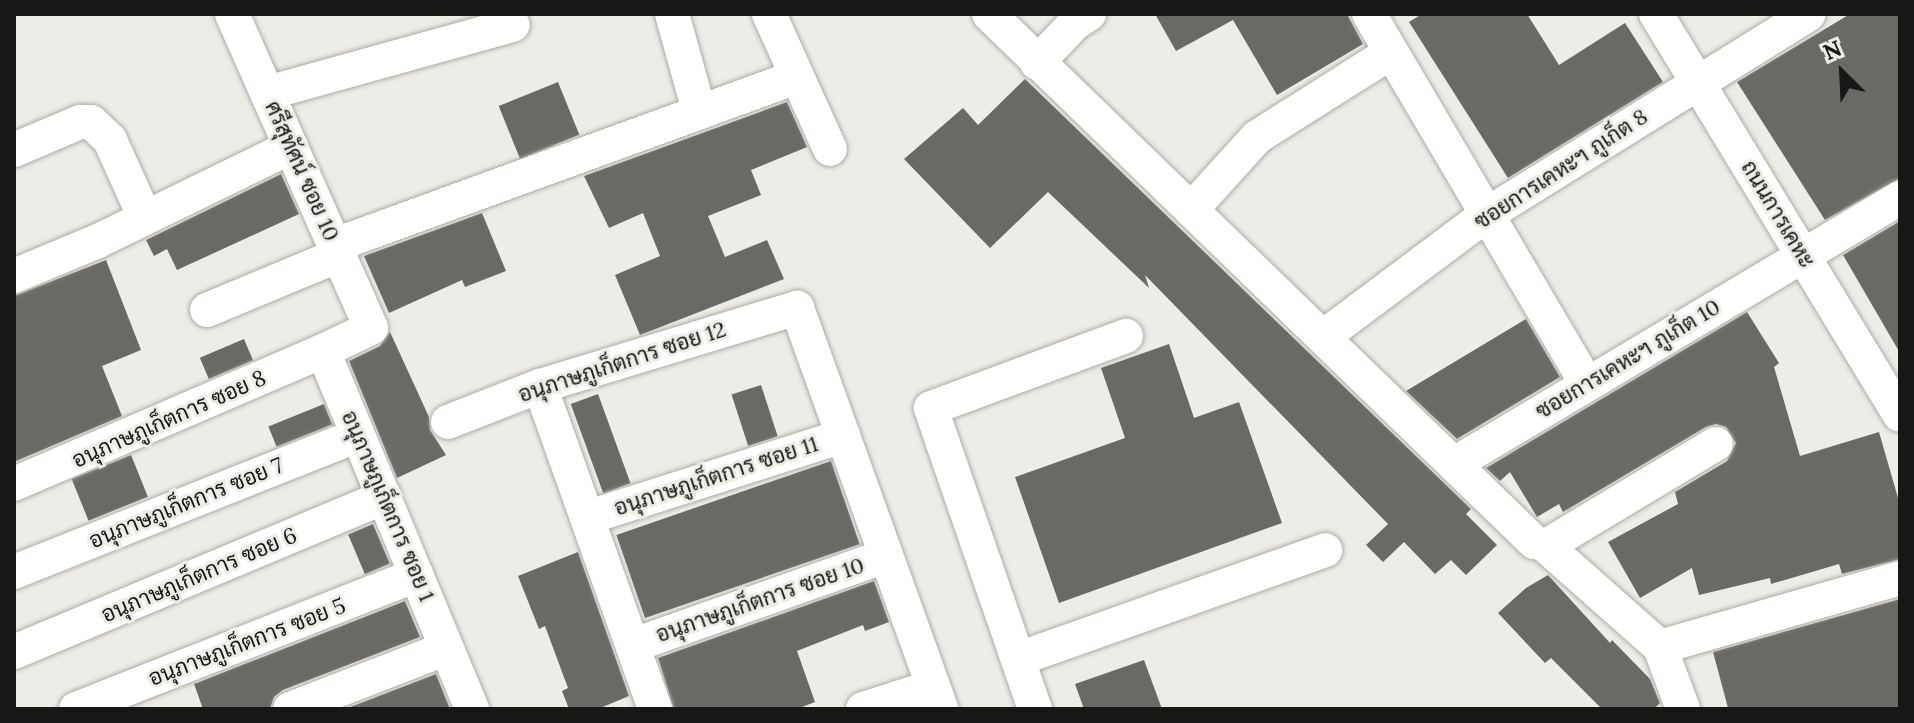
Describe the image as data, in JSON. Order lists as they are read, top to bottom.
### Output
{
  "streets": {
    "street": [
      "ซอยการเคหะฯ ภูเก็ต 8",
      "ศรีสุทัศน์ ซอย 10",
      "ถนนการเคหะ",
      "ซอยการเคหะฯ ภูเก็ต 10",
      "อนุภาษภูเก็ตการ ซอย 12",
      "อนุภาษภูเก็ตการ ซอย 8",
      "อนุภาษภูเก็ตการ ซอย 11",
      "อนุภาษภูเก็ตการ ซอย 7",
      "อนุภาษภูเก็ตการ ซอย 1",
      "อนุภาษภูเก็ตการ ซอย 6",
      "อนุภาษภูเก็ตการ ซอย 10",
      "อนุภาษภูเก็ตการ ซอย 5"
    ]
  },
  "crossings": [
    ["ซอยการเคหะฯ ภูเก็ต 8", "ถนนการเคหะ"],
    ["ศรีสุทัศน์ ซอย 10", "อนุภาษภูเก็ตการ ซอย 8"],
    ["ศรีสุทัศน์ ซอย 10", "อนุภาษภูเก็ตการ ซอย 1"],
    ["ถนนการเคหะ", "ซอยการเคหะฯ ภูเก็ต 10"],
    ["อนุภาษภูเก็ตการ ซอย 12", "อนุภาษภูเก็ตการ ซอย 11"],
    ["อนุภาษภูเก็ตการ ซอย 8", "อนุภาษภูเก็ตการ ซอย 1"],
    ["อนุภาษภูเก็ตการ ซอย 7", "อนุภาษภูเก็ตการ ซอย 1"],
    ["อนุภาษภูเก็ตการ ซอย 1", "อนุภาษภูเก็ตการ ซอย 6"],
    ["อนุภาษภูเก็ตการ ซอย 1", "อนุภาษภูเก็ตการ ซอย 5"]
  ],
  "north": "top left"
}
